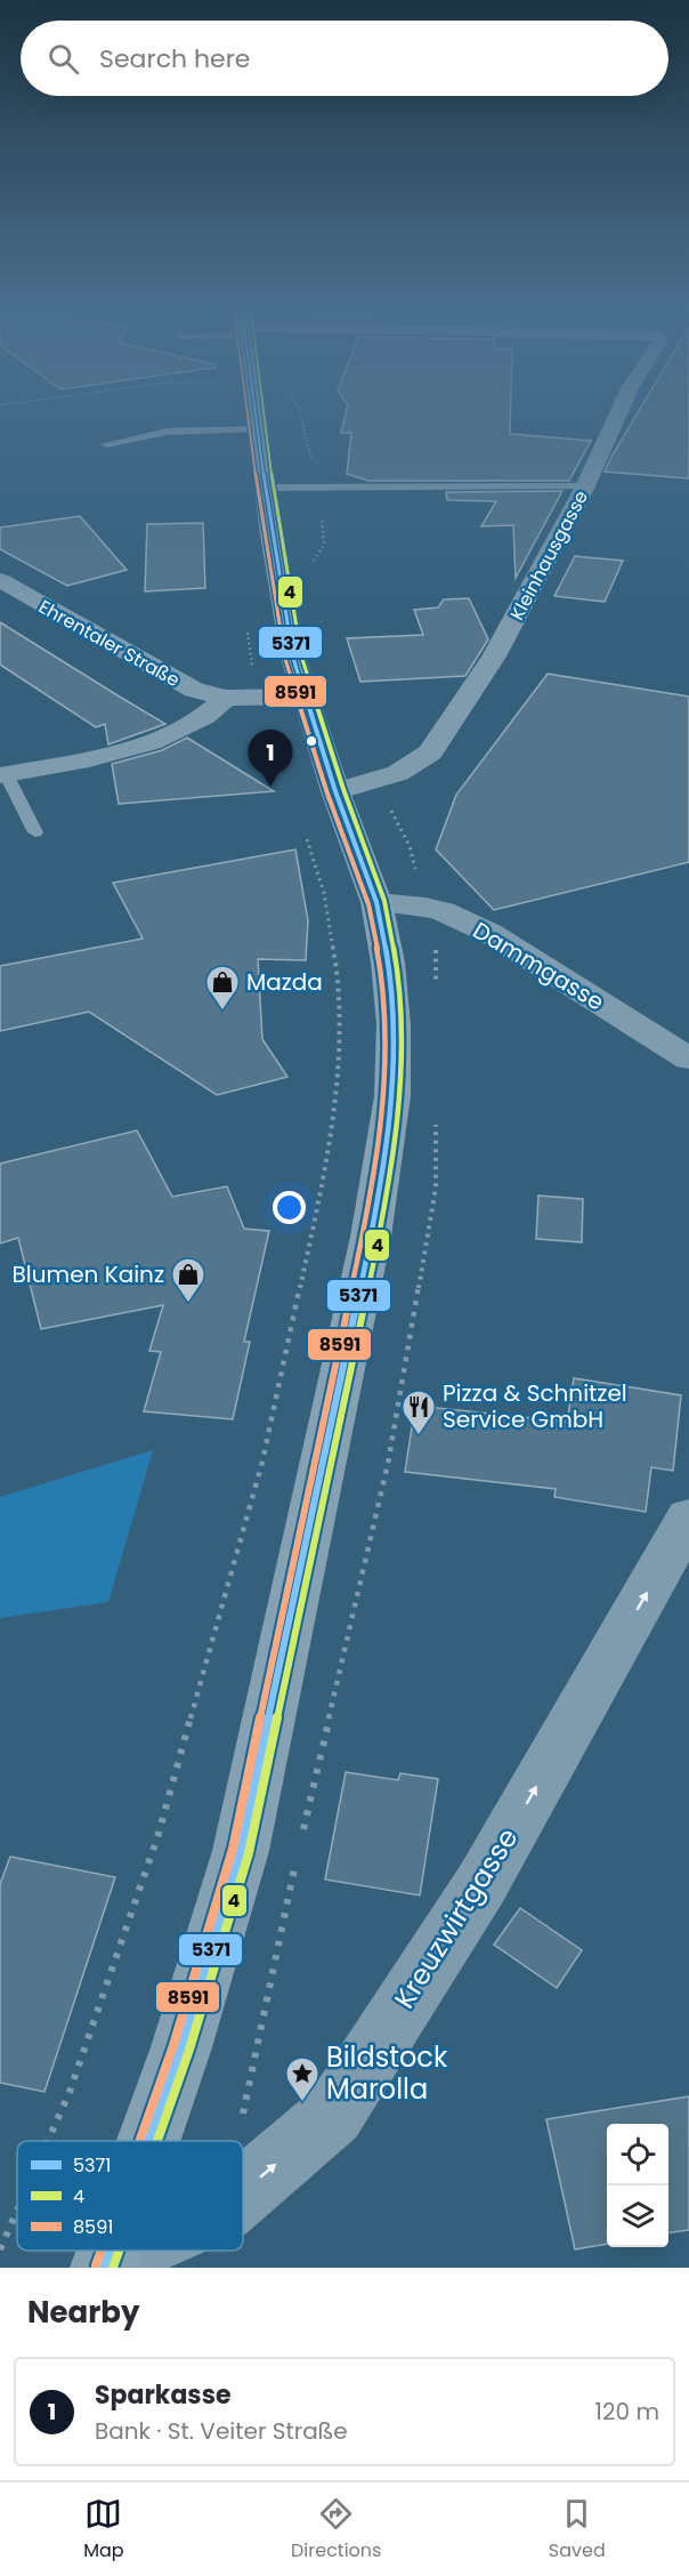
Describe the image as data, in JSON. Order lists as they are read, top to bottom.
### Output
{
  "streets": {
    "street": [
      "Kleinhausgasse",
      "Ehrentaler Straße",
      "Dammgasse",
      "Kreuzwirtgasse"
    ]
  },
  "one_way": ["Kreuzwirtgasse"],
  "places": {
    "shop": ["Mazda", "Blumen Kainz"],
    "restaurant": ["Pizza & Schnitzel Service GmbH"],
    "place": ["Bildstock Marolla"]
  },
  "lines": ["transit line 5371", "transit line 4", "transit line 8591"],
  "legend": ["5371", "4", "8591"],
  "page": {
    "search": "Search here",
    "pins": "1",
    "heading": "Nearby",
    "list": [
      {
        "mark": "1",
        "name": "Sparkasse",
        "note": "Bank · St. Veiter Straße",
        "value": "120 m"
      }
    ],
    "nav": ["Map", "Directions", "Saved"]
  }
}
